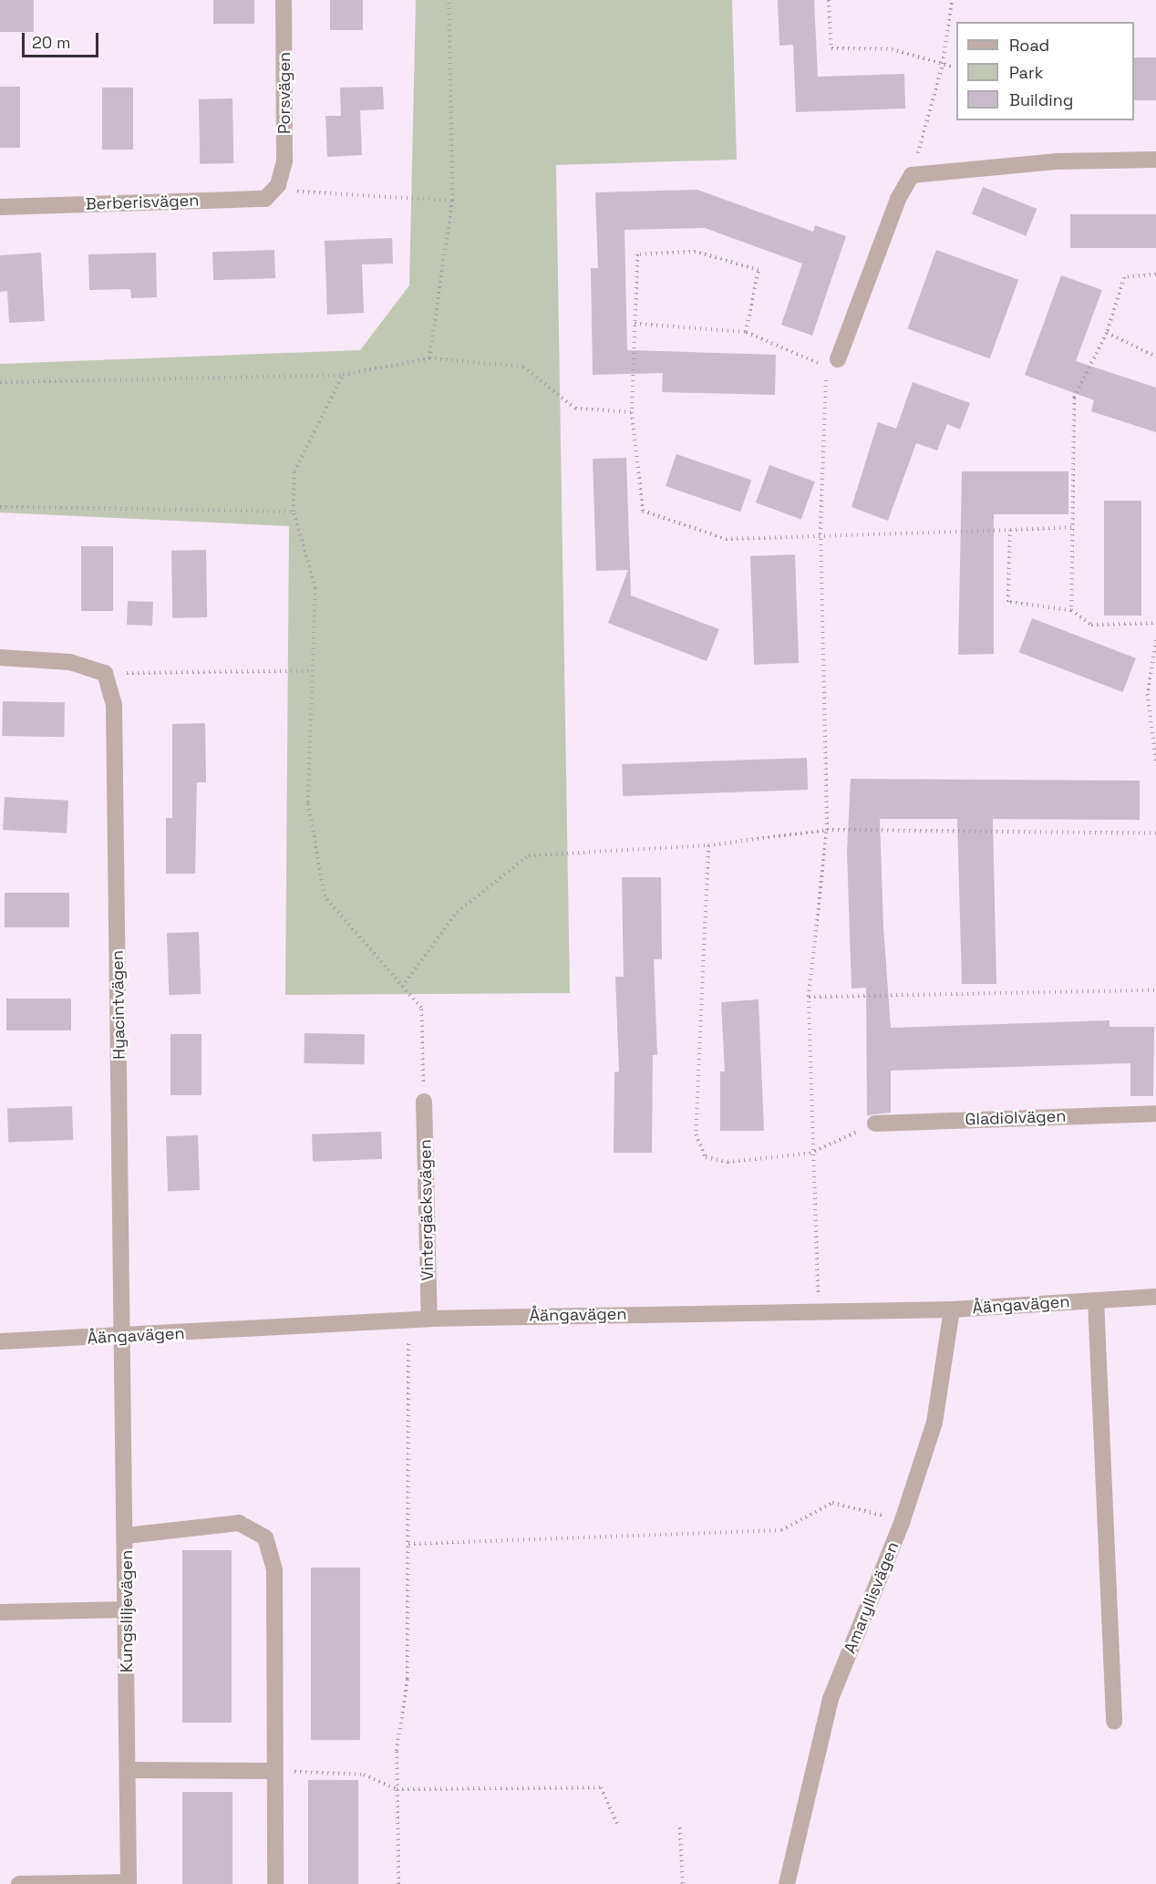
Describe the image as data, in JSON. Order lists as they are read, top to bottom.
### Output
{
  "streets": {
    "street": [
      "Porsvägen",
      "Berberisvägen",
      "Hyacintvägen",
      "Gladiolvägen",
      "Vintergäcksvägen",
      "Åängavägen",
      "Amaryllisvägen",
      "Kungsliljevägen"
    ]
  },
  "crossings": [
    ["Porsvägen", "Berberisvägen"],
    ["Hyacintvägen", "Åängavägen"],
    ["Hyacintvägen", "Kungsliljevägen"],
    ["Vintergäcksvägen", "Åängavägen"],
    ["Åängavägen", "Amaryllisvägen"],
    ["Åängavägen", "Kungsliljevägen"]
  ],
  "legend": ["Road", "Park", "Building"],
  "scale_bar": "20 m"
}
